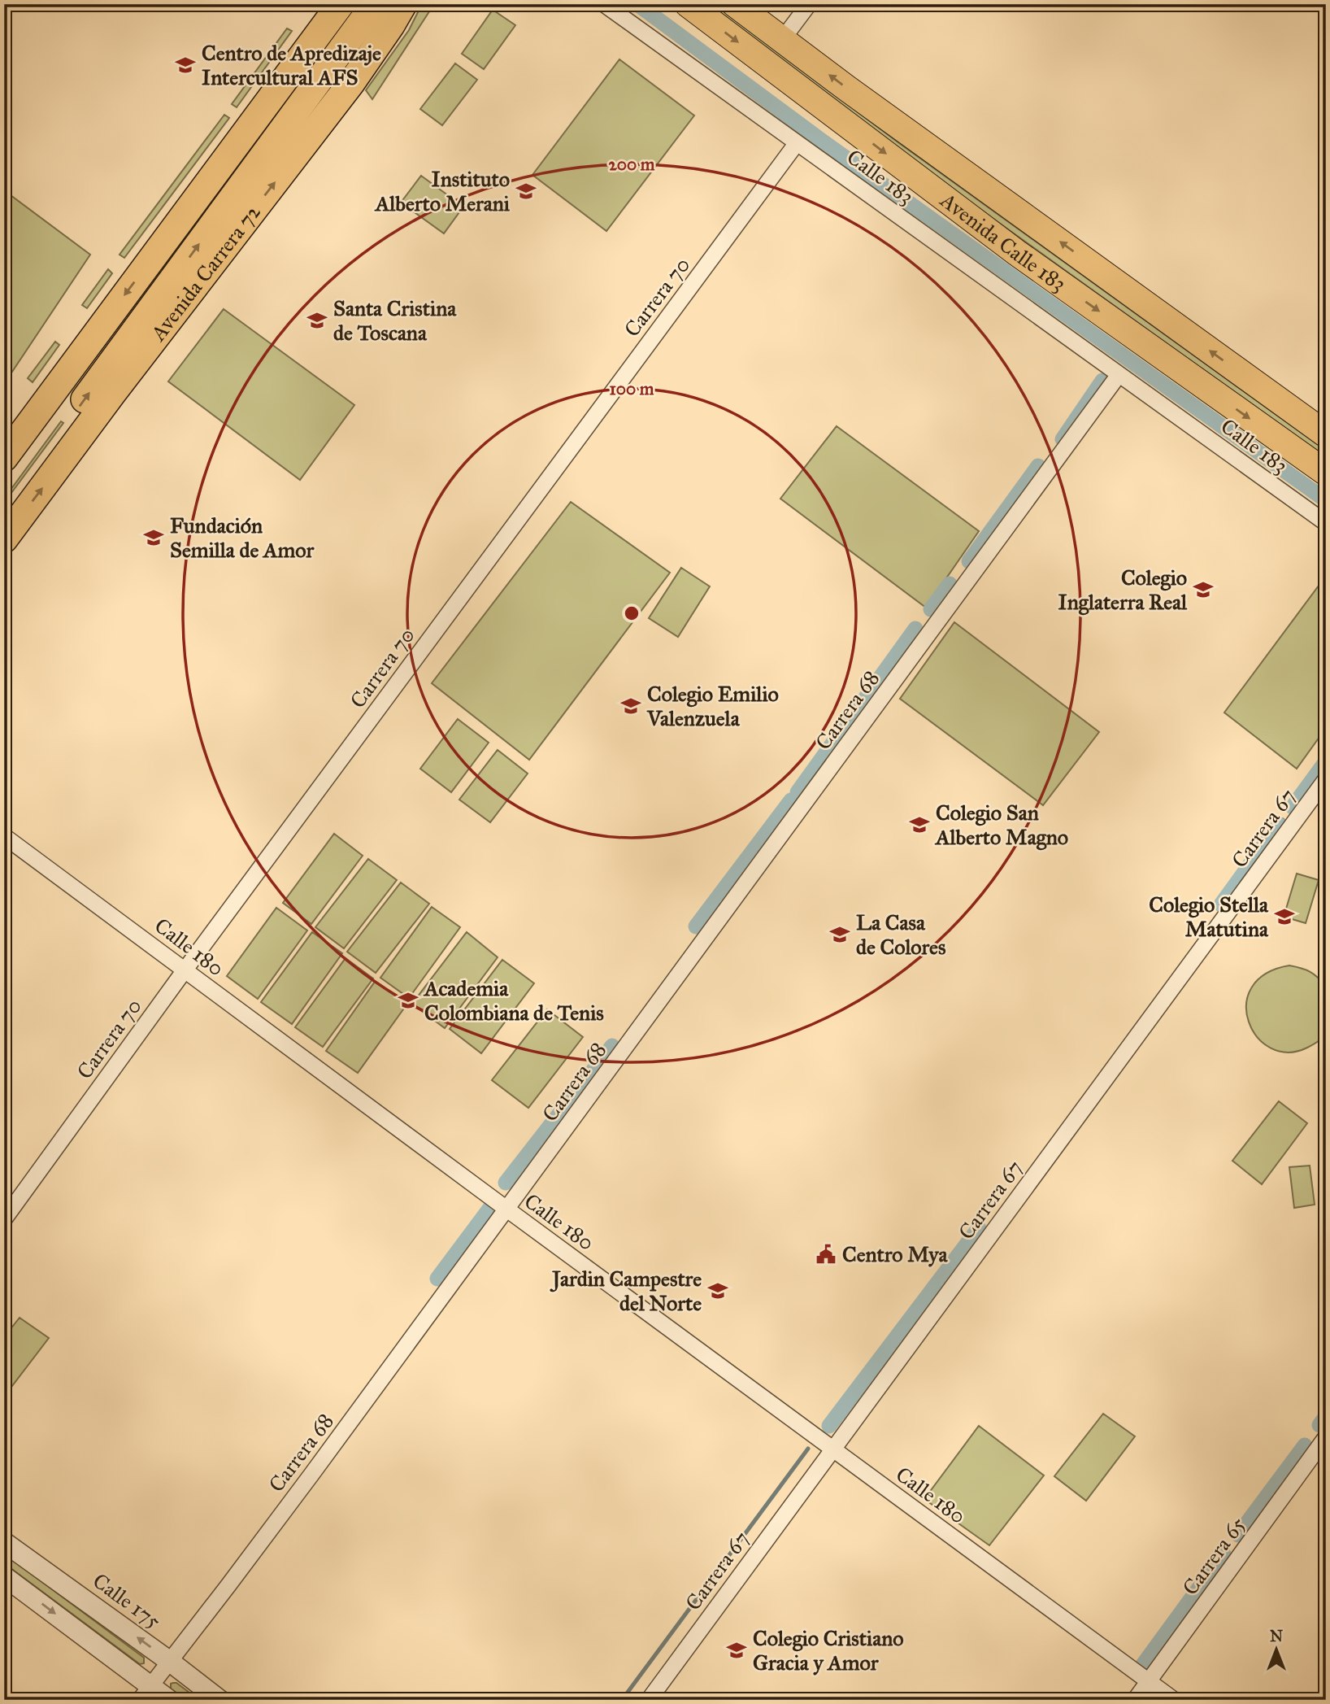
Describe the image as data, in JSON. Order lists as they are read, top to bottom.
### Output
{
  "streets": {
    "highway": ["Avenida Carrera 72"],
    "main road": ["Avenida Calle 183"],
    "street": [
      "Calle 183",
      "Carrera 70",
      "Carrera 68",
      "Carrera 67",
      "Calle 180",
      "Carrera 65",
      "Calle 175"
    ]
  },
  "crossings": [
    ["Calle 183", "Carrera 70"],
    ["Calle 183", "Carrera 68"],
    ["Carrera 70", "Calle 180"],
    ["Carrera 68", "Calle 180"],
    ["Carrera 68", "Calle 175"],
    ["Carrera 67", "Calle 180"],
    ["Calle 180", "Carrera 65"]
  ],
  "places": {
    "school or university": [
      "Centro de Apredizaje Intercultural AFS",
      "Instituto Alberto Merani",
      "Santa Cristina de Toscana",
      "Fundación Semilla de Amor",
      "Colegio Inglaterra Real",
      "Colegio Emilio Valenzuela",
      "Colegio San Alberto Magno",
      "Colegio Stella Matutina",
      "La Casa de Colores",
      "Academia Colombiana de Tenis",
      "Jardin Campestre del Norte",
      "Colegio Cristiano Gracia y Amor"
    ],
    "public building": ["Centro Mya"]
  },
  "north": "top",
  "rings": ["200 m", "100 m"]
}
